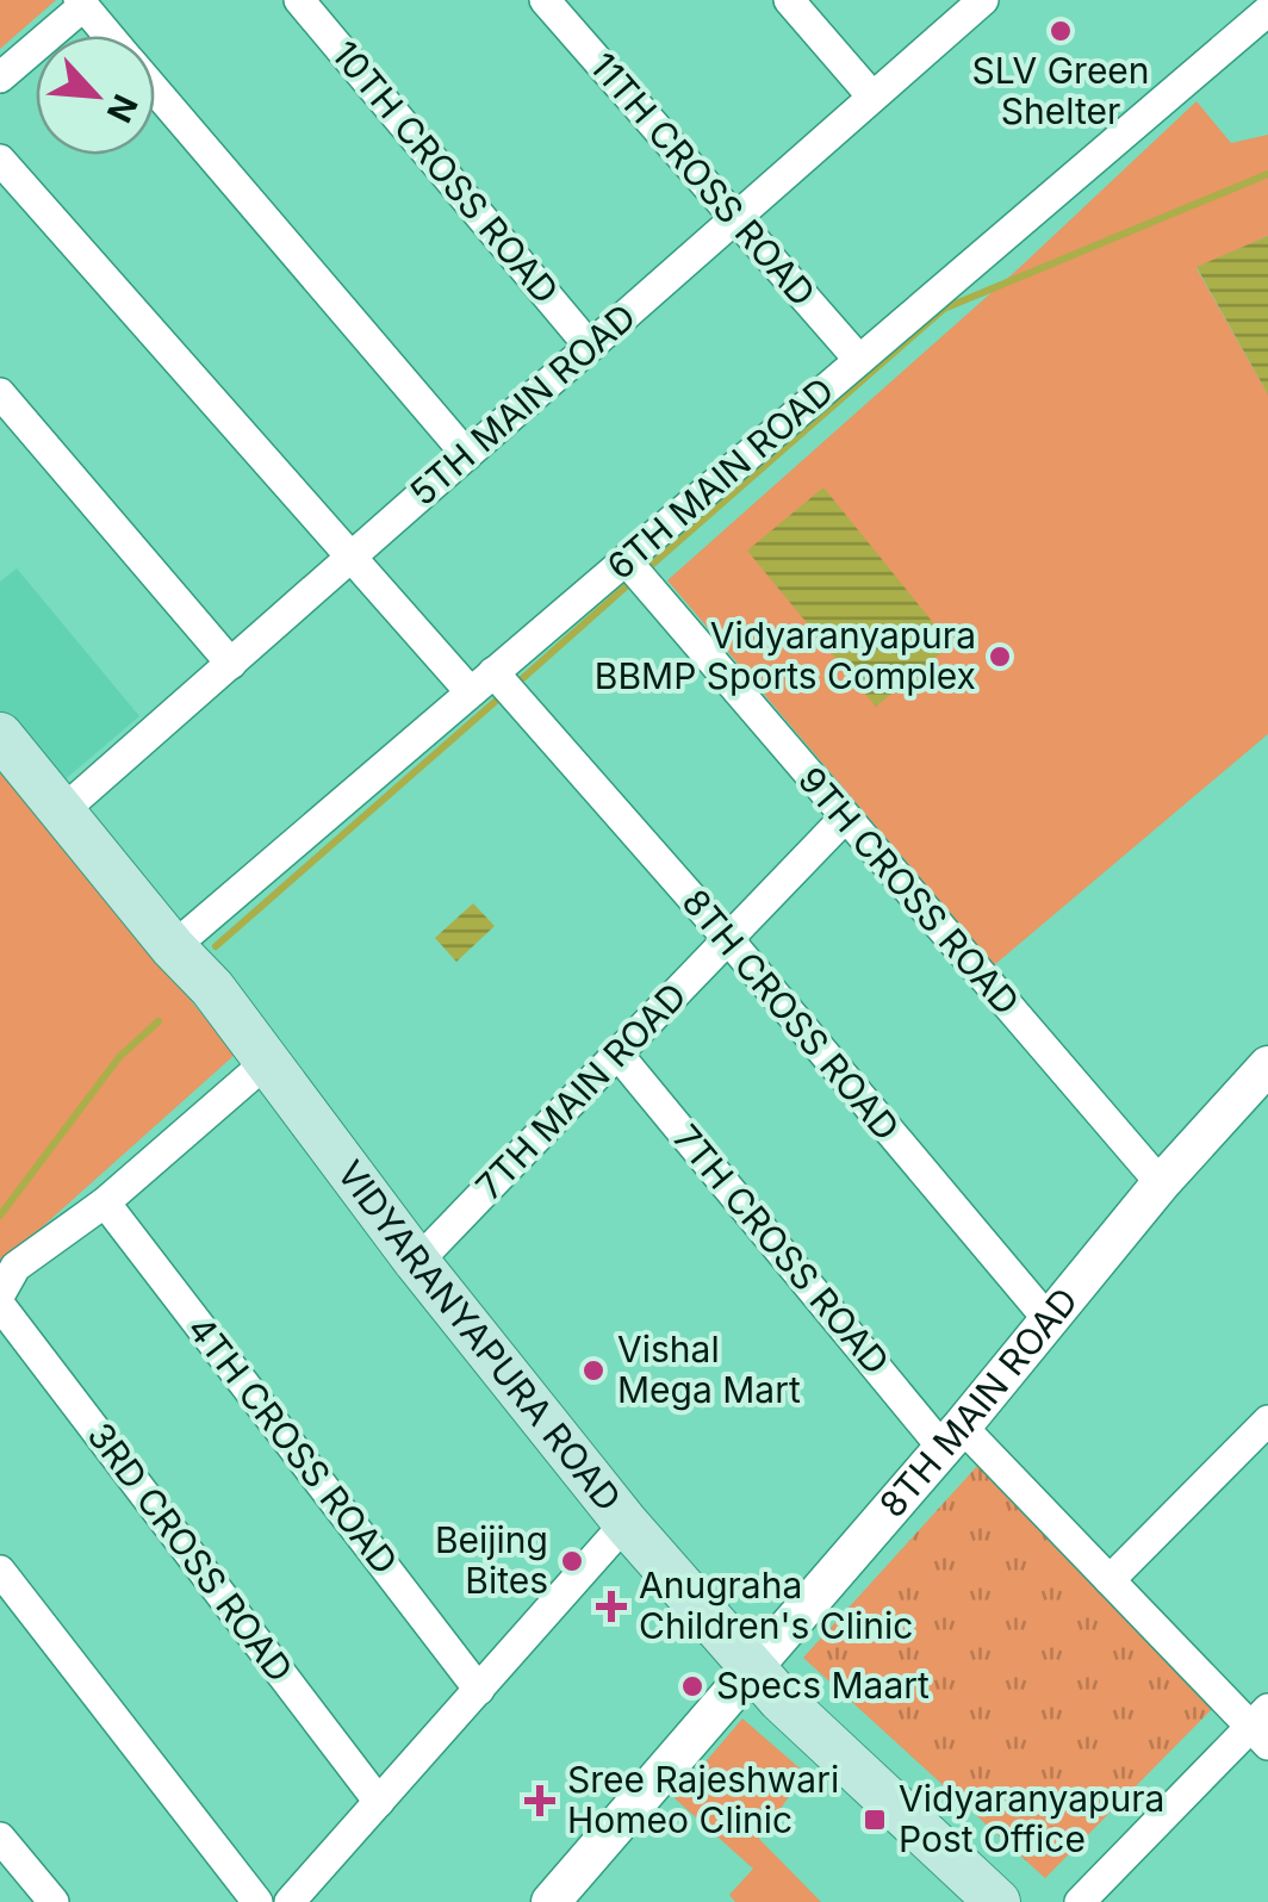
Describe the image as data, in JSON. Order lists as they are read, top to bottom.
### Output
{
  "streets": {
    "main road": ["VIDYARANYAPURA ROAD"],
    "street": [
      "10TH CROSS ROAD",
      "11TH CROSS ROAD",
      "5TH MAIN ROAD",
      "6TH MAIN ROAD",
      "9TH CROSS ROAD",
      "8TH CROSS ROAD",
      "7TH MAIN ROAD",
      "7TH CROSS ROAD",
      "8TH MAIN ROAD",
      "4TH CROSS ROAD",
      "3RD CROSS ROAD"
    ]
  },
  "crossings": [
    ["10TH CROSS ROAD", "5TH MAIN ROAD"],
    ["11TH CROSS ROAD", "5TH MAIN ROAD"],
    ["11TH CROSS ROAD", "6TH MAIN ROAD"],
    ["5TH MAIN ROAD", "8TH CROSS ROAD"],
    ["5TH MAIN ROAD", "VIDYARANYAPURA ROAD"],
    ["6TH MAIN ROAD", "9TH CROSS ROAD"],
    ["6TH MAIN ROAD", "8TH CROSS ROAD"],
    ["6TH MAIN ROAD", "VIDYARANYAPURA ROAD"],
    ["9TH CROSS ROAD", "7TH MAIN ROAD"],
    ["9TH CROSS ROAD", "8TH MAIN ROAD"],
    ["8TH CROSS ROAD", "7TH MAIN ROAD"],
    ["8TH CROSS ROAD", "8TH MAIN ROAD"],
    ["7TH MAIN ROAD", "7TH CROSS ROAD"],
    ["7TH MAIN ROAD", "VIDYARANYAPURA ROAD"],
    ["7TH CROSS ROAD", "8TH MAIN ROAD"],
    ["VIDYARANYAPURA ROAD", "8TH MAIN ROAD"]
  ],
  "places": {
    "other": [
      "SLV Green Shelter",
      "Vidyaranyapura BBMP Sports Complex",
      "Vishal Mega Mart",
      "Beijing Bites",
      "Specs Maart"
    ],
    "health": ["Anugraha Children's Clinic", "Sree Rajeshwari Homeo Clinic"],
    "transit": ["Vidyaranyapura Post Office"]
  },
  "north": "bottom right"
}
